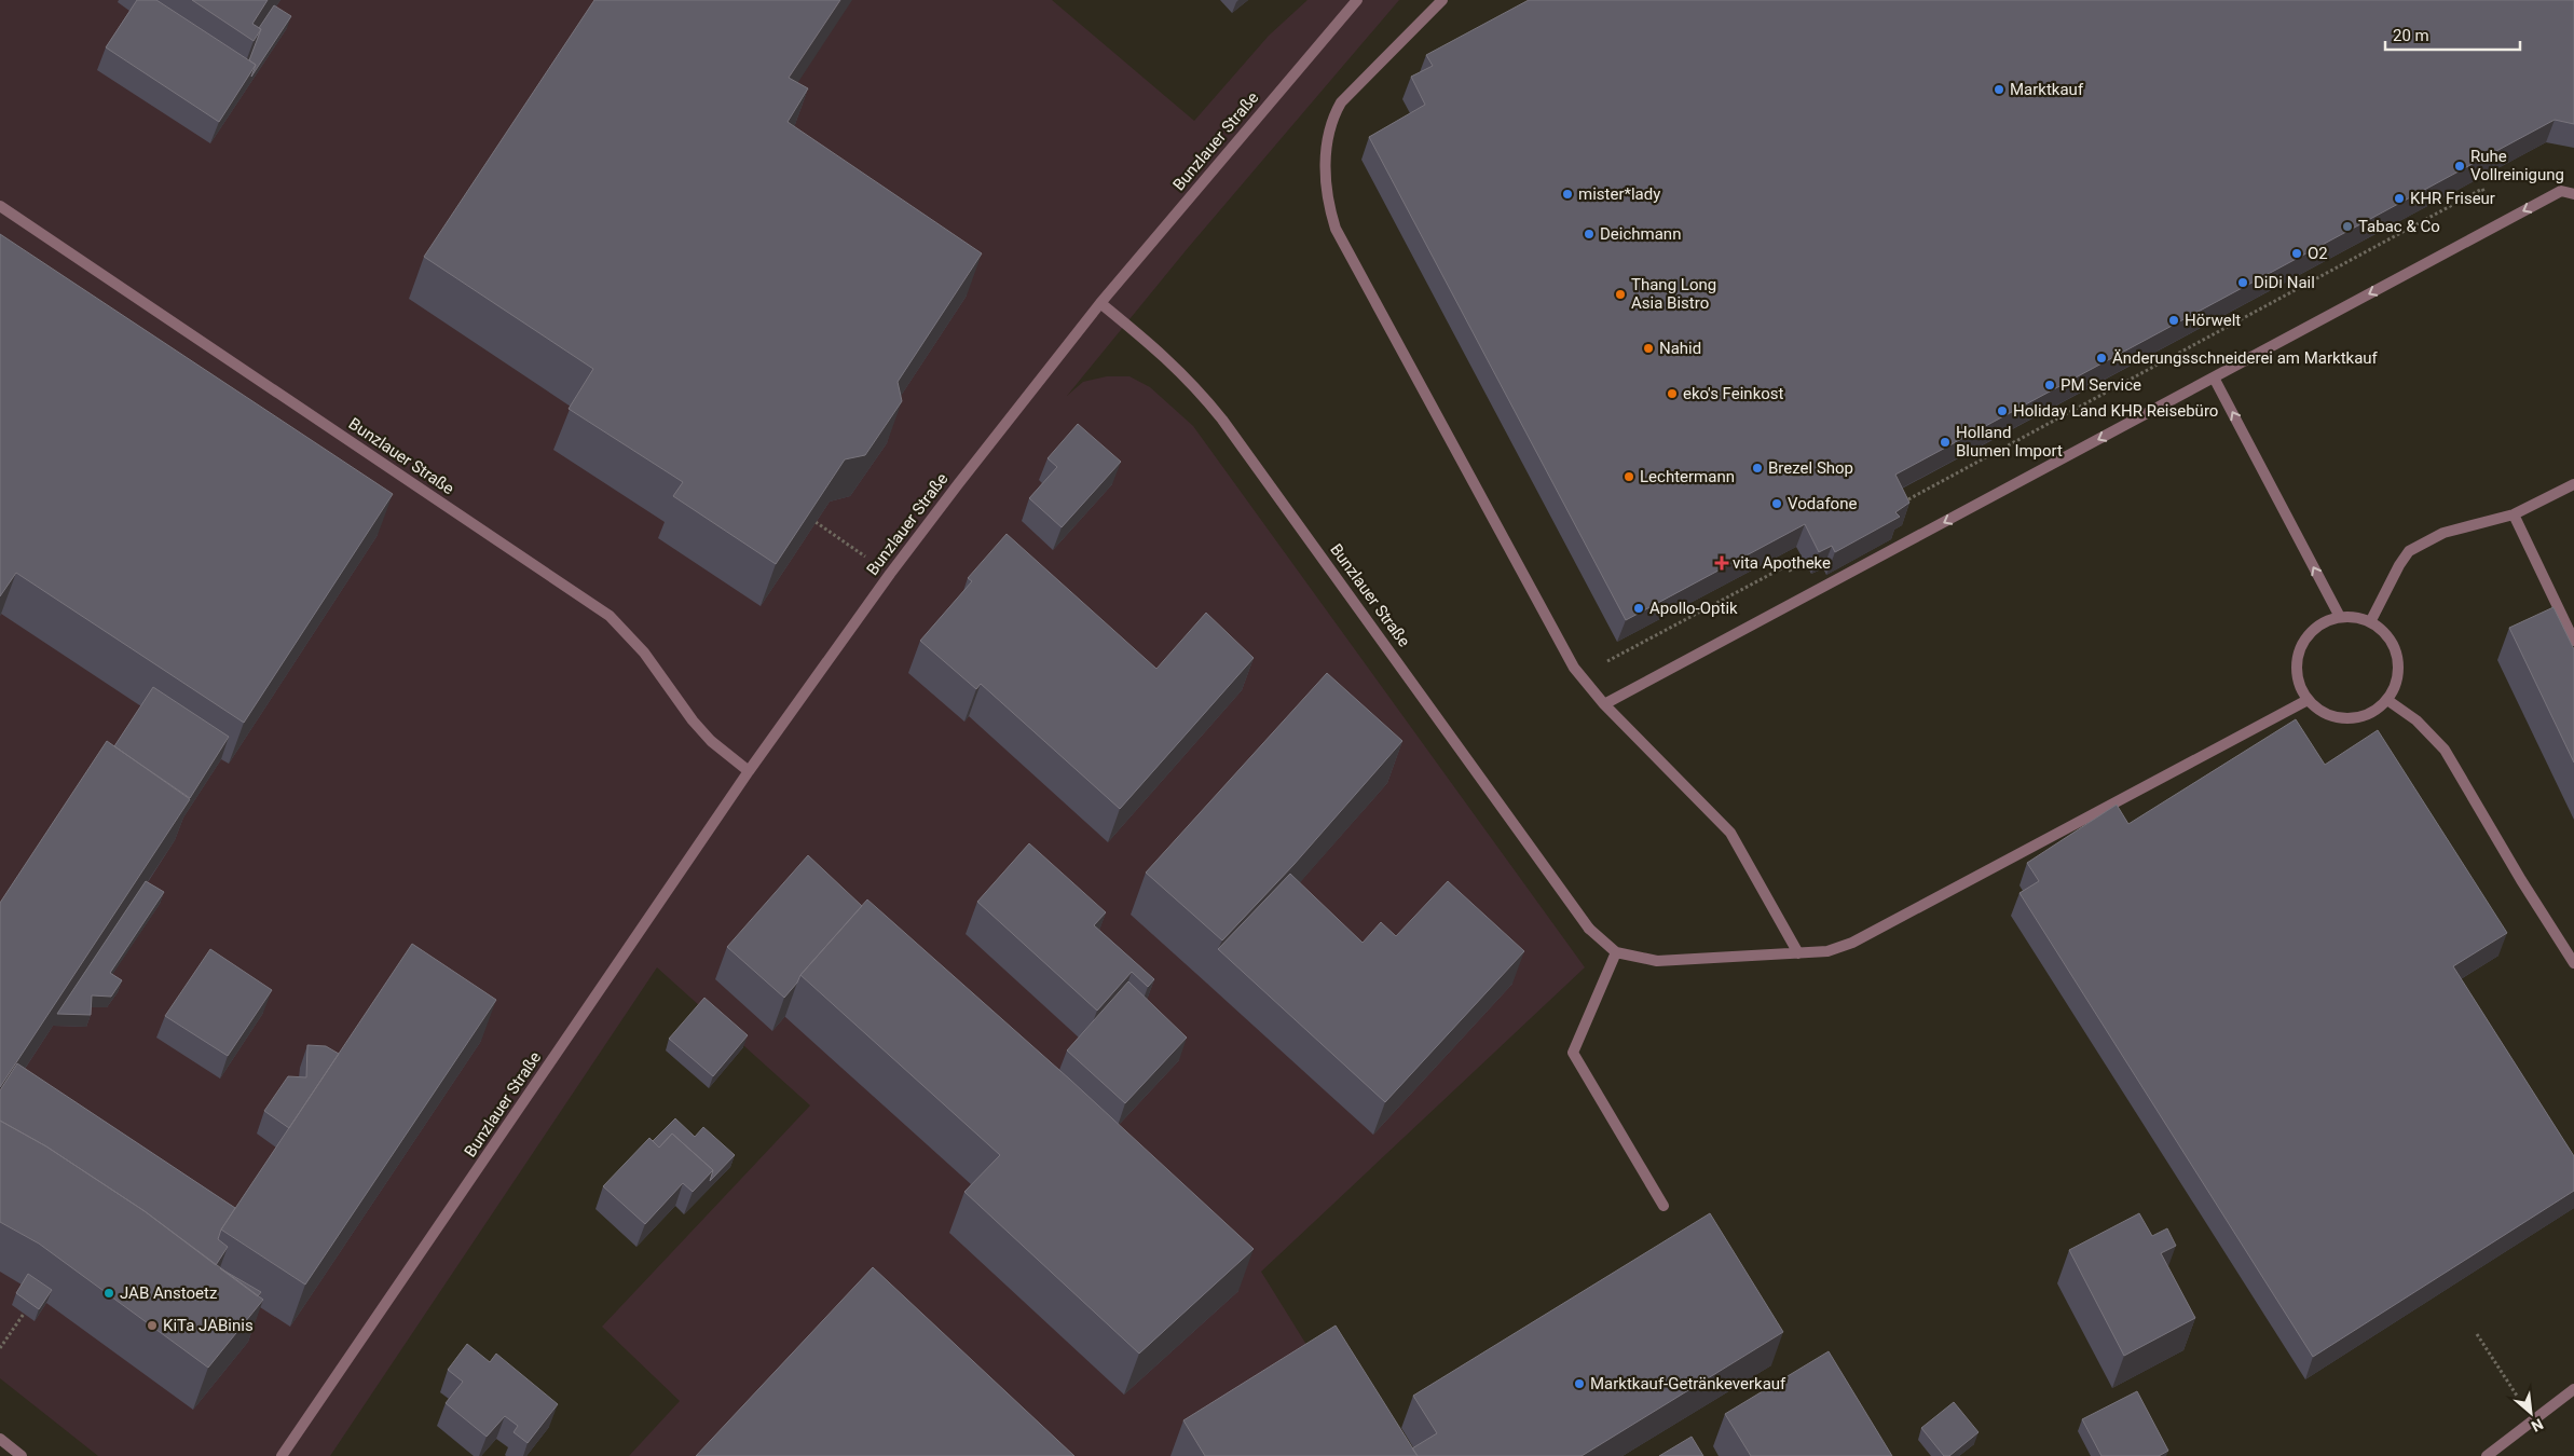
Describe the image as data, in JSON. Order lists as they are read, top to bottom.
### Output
{
  "streets": {
    "street": ["Bunzlauer Straße"]
  },
  "places": {
    "other": [
      "Marktkauf",
      "Ruhe Vollreinigung",
      "mister*lady",
      "KHR Friseur",
      "Tabac & Co",
      "Deichmann",
      "O2",
      "DiDi Nail",
      "Thang Long Asia Bistro",
      "Hörwelt",
      "Nahid",
      "Änderungsschneiderei am Marktkauf",
      "PM Service",
      "eko's Feinkost",
      "Holiday Land KHR Reisebüro",
      "Holland Blumen Import",
      "Brezel Shop",
      "Lechtermann",
      "Vodafone",
      "Apollo-Optik",
      "JAB Anstoetz",
      "KiTa JABinis",
      "Marktkauf-Getränkeverkauf"
    ],
    "health": ["vita Apotheke"]
  },
  "scale_bar": "20 m",
  "north": "bottom right"
}
